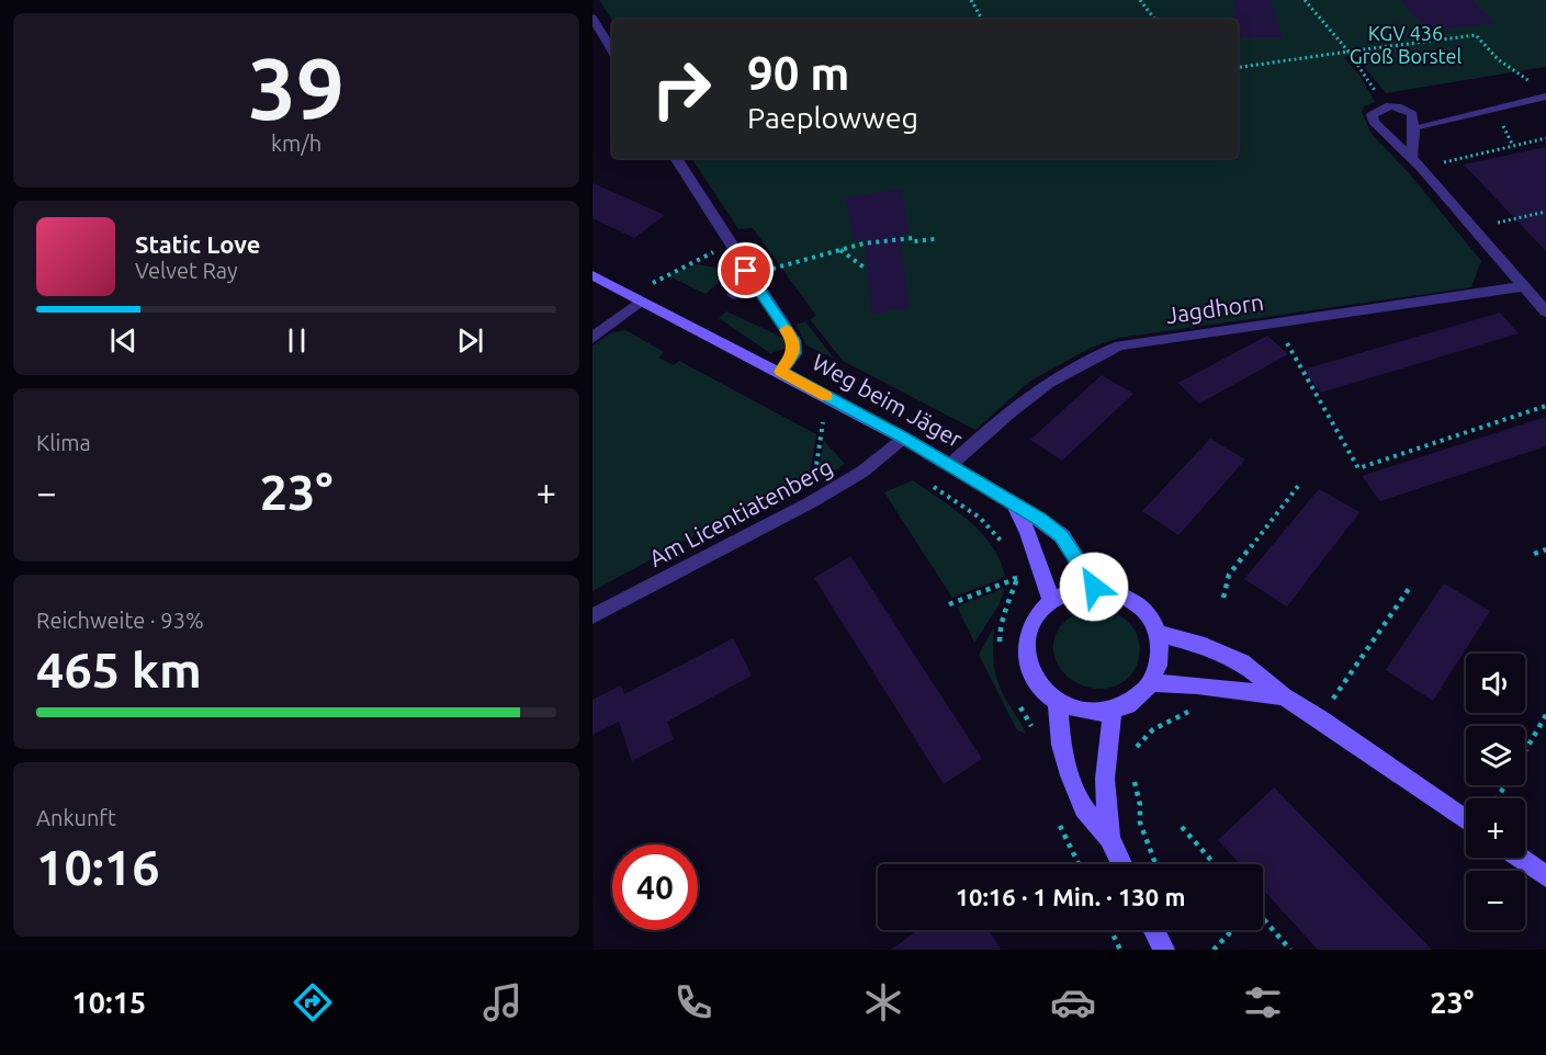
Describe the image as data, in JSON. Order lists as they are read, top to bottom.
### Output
{
  "streets": {
    "street": ["Jagdhorn", "Weg beim Jäger", "Am Licentiatenberg"]
  },
  "crossings": [
    ["Jagdhorn", "Weg beim Jäger"],
    ["Weg beim Jäger", "Am Licentiatenberg"]
  ],
  "parks": ["KGV 436 Groß Borstel"],
  "page": {
    "tile": [
      ["39", "km/h"],
      "Klima",
      ["Reichweite · 93%", "465 km"],
      ["Ankunft", "10:16"]
    ],
    "turn": ["90 m", "Paeplowweg"],
    "song": ["Static Love", "Velvet Ray"],
    "heat": ["−", "23°", "+"],
    "map_buttons": ["+", "−"],
    "limit": "40",
    "trip": "10:16 · 1 Min. · 130 m",
    "tabs": ["10:15", "23°"]
  }
}
